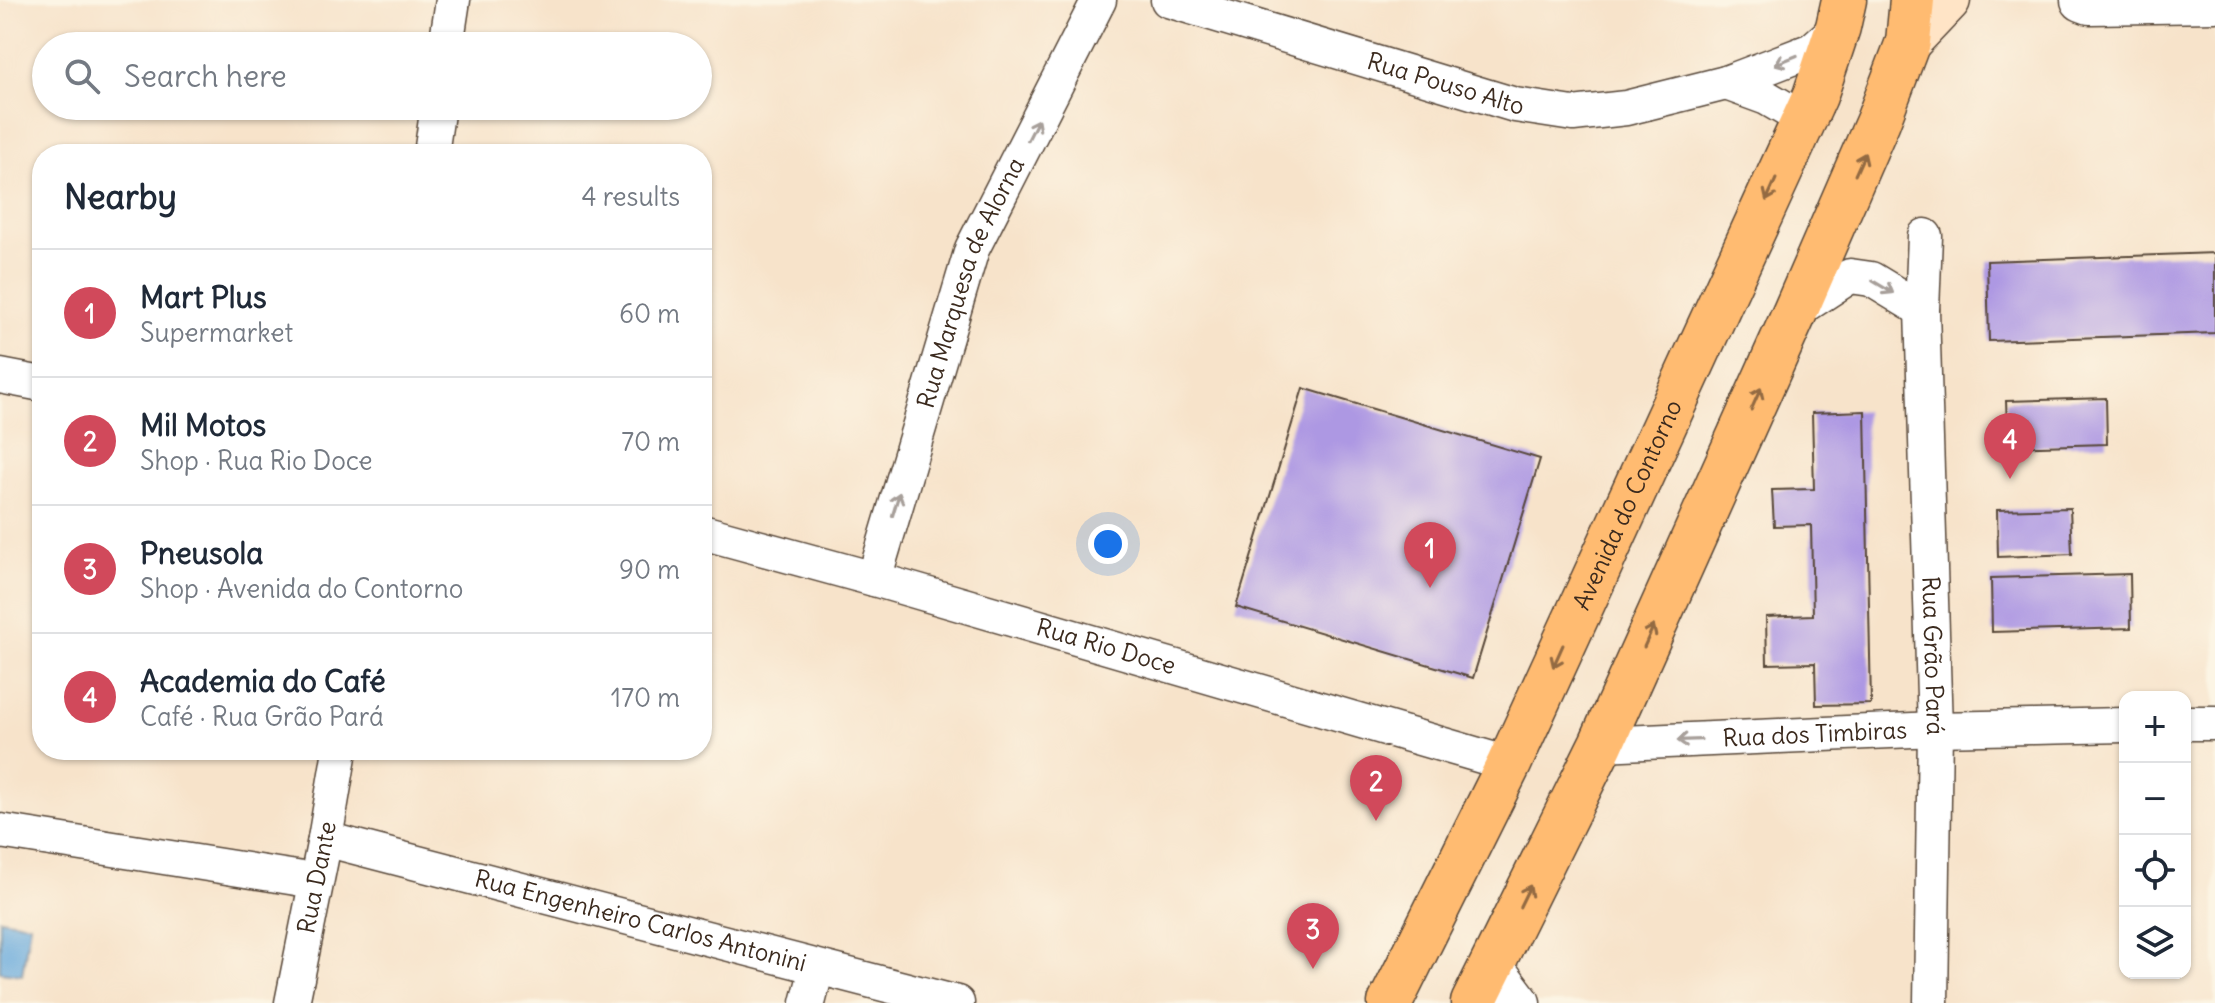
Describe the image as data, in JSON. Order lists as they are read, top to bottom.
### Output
{
  "streets": {
    "main road": ["Avenida do Contorno"],
    "street": [
      "Rua Pouso Alto",
      "Rua Marquesa de Alorna",
      "Rua Rio Doce",
      "Rua Grão Pará",
      "Rua dos Timbiras",
      "Rua Dante",
      "Rua Engenheiro Carlos Antonini"
    ]
  },
  "crossings": [
    ["Rua Pouso Alto", "Avenida do Contorno"],
    ["Rua Marquesa de Alorna", "Rua Rio Doce"],
    ["Avenida do Contorno", "Rua Rio Doce"],
    ["Rua Grão Pará", "Rua dos Timbiras"],
    ["Rua Dante", "Rua Engenheiro Carlos Antonini"]
  ],
  "one_way": ["Rua Marquesa de Alorna", "Rua dos Timbiras"],
  "page": {
    "search": "Search here",
    "heading": ["Nearby", "4 results"],
    "list": [
      {
        "mark": "1",
        "name": "Mart Plus",
        "note": "Supermarket",
        "value": "60 m"
      },
      {
        "mark": "2",
        "name": "Mil Motos",
        "note": "Shop · Rua Rio Doce",
        "value": "70 m"
      },
      {
        "mark": "3",
        "name": "Pneusola",
        "note": "Shop · Avenida do Contorno",
        "value": "90 m"
      },
      {
        "mark": "4",
        "name": "Academia do Café",
        "note": "Café · Rua Grão Pará",
        "value": "170 m"
      }
    ],
    "pins": [
      "4",
      "1",
      "2",
      "3"
    ],
    "map_buttons": ["+", "−"]
  }
}
